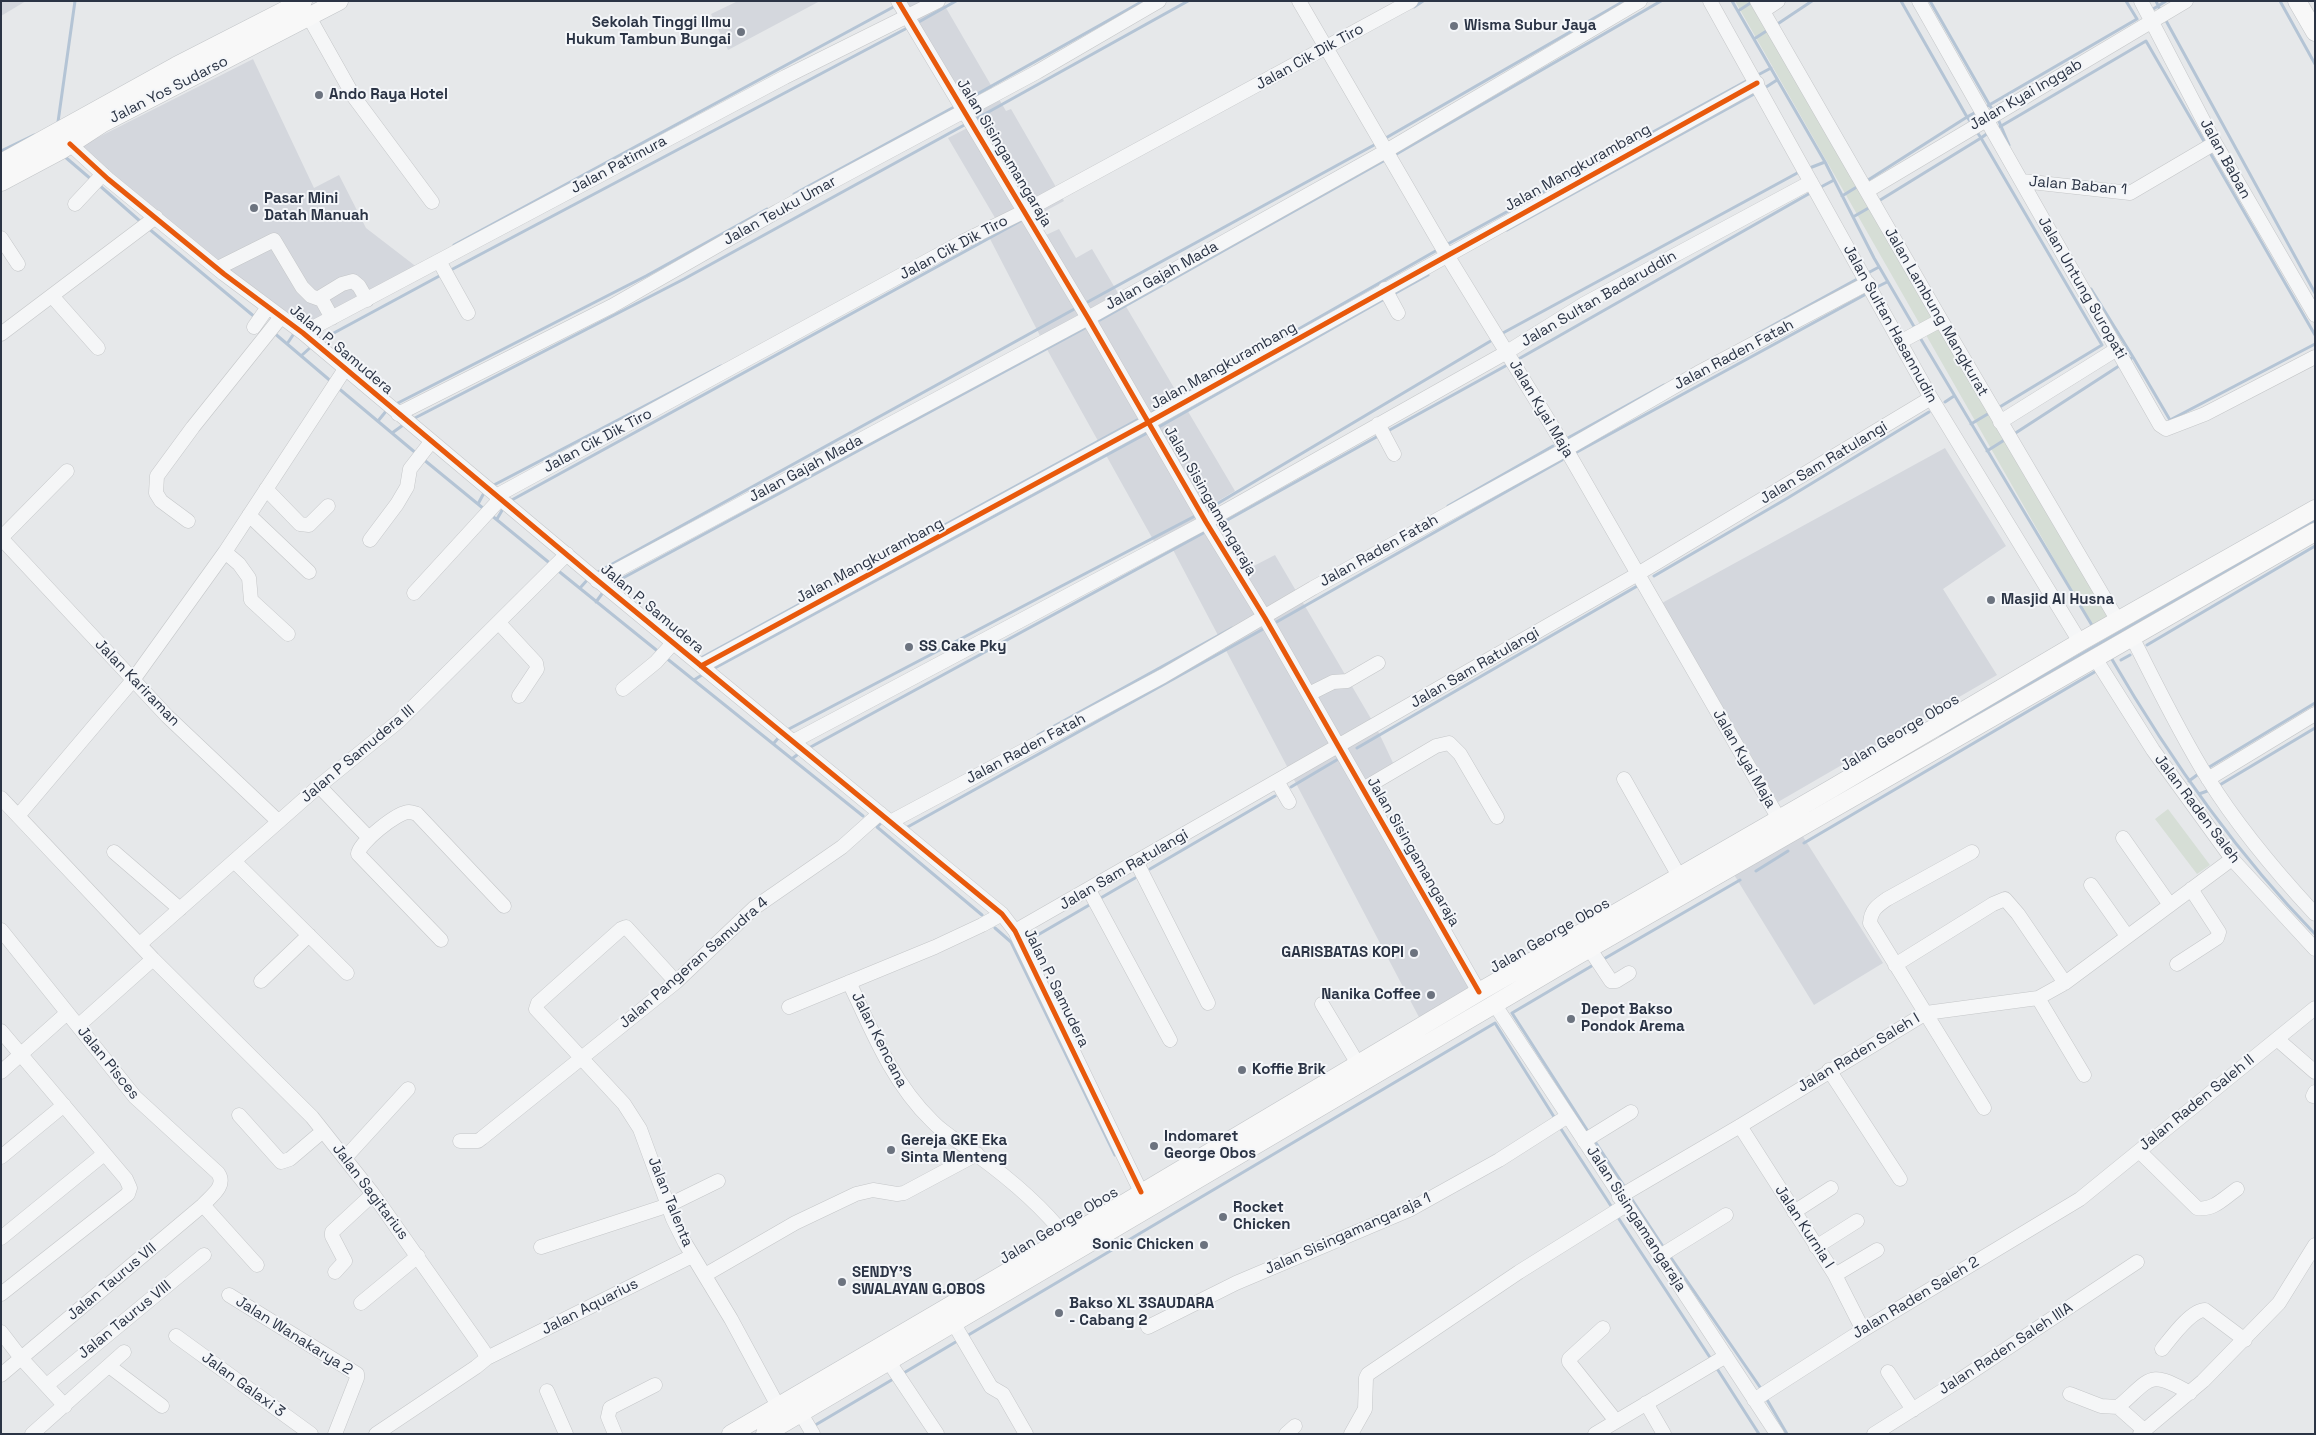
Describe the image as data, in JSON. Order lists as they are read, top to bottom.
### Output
{
  "streets": {
    "main road": ["Jalan Yos Sudarso", "Jalan George Obos"],
    "street": [
      "Jalan Cik Dik Tiro",
      "Jalan Kyai Inggab",
      "Jalan Sisingamangaraja",
      "Jalan Baban",
      "Jalan Patimura",
      "Jalan Mangkurambang",
      "Jalan Baban 1",
      "Jalan Teuku Umar",
      "Jalan Gajah Mada",
      "Jalan Untung Suropati",
      "Jalan Sultan Badaruddin",
      "Jalan Lambung Mangkurat",
      "Jalan Sultan Hasannudin",
      "Jalan P. Samudera",
      "Jalan Raden Fatah",
      "Jalan Kyai Maja",
      "Jalan Sam Ratulangi",
      "Jalan Kariraman",
      "Jalan P Samudera III",
      "Jalan Raden Saleh",
      "Jalan Pangeran Samudra 4",
      "Jalan Kencana",
      "Jalan Raden Saleh I",
      "Jalan Pisces",
      "Jalan Raden Saleh II",
      "Jalan Sagitarius",
      "Jalan Talenta",
      "Jalan Kurnia I",
      "Jalan Sisingamangaraja 1",
      "Jalan Taurus VII",
      "Jalan Raden Saleh 2",
      "Jalan Aquarius",
      "Jalan Taurus VIII",
      "Jalan Wanakarya 2",
      "Jalan Raden Saleh IIIA",
      "Jalan Galaxi 3"
    ]
  },
  "crossings": [
    ["Jalan Cik Dik Tiro", "Jalan Sisingamangaraja"],
    ["Jalan Cik Dik Tiro", "Jalan P. Samudera"],
    ["Jalan Cik Dik Tiro", "Jalan Kyai Maja"],
    ["Jalan Yos Sudarso", "Jalan P. Samudera"],
    ["Jalan Kyai Inggab", "Jalan Baban"],
    ["Jalan Kyai Inggab", "Jalan Lambung Mangkurat"],
    ["Jalan Sisingamangaraja", "Jalan Patimura"],
    ["Jalan Sisingamangaraja", "Jalan Mangkurambang"],
    ["Jalan Sisingamangaraja", "Jalan Teuku Umar"],
    ["Jalan Sisingamangaraja", "Jalan Gajah Mada"],
    ["Jalan Sisingamangaraja", "Jalan Sultan Badaruddin"],
    ["Jalan Sisingamangaraja", "Jalan Raden Fatah"],
    ["Jalan Sisingamangaraja", "Jalan Sam Ratulangi"],
    ["Jalan Sisingamangaraja", "Jalan George Obos"],
    ["Jalan Sisingamangaraja", "Jalan Raden Saleh I"],
    ["Jalan Sisingamangaraja", "Jalan Sisingamangaraja 1"],
    ["Jalan Sisingamangaraja", "Jalan Raden Saleh 2"],
    ["Jalan Baban", "Jalan Baban 1"],
    ["Jalan Patimura", "Jalan P. Samudera"],
    ["Jalan Mangkurambang", "Jalan Sultan Hasannudin"],
    ["Jalan Mangkurambang", "Jalan P. Samudera"],
    ["Jalan Mangkurambang", "Jalan Kyai Maja"],
    ["Jalan Baban 1", "Jalan Untung Suropati"],
    ["Jalan Teuku Umar", "Jalan P. Samudera"],
    ["Jalan Gajah Mada", "Jalan P. Samudera"],
    ["Jalan Gajah Mada", "Jalan Kyai Maja"],
    ["Jalan Sultan Badaruddin", "Jalan Sultan Hasannudin"],
    ["Jalan Sultan Badaruddin", "Jalan P. Samudera"],
    ["Jalan Sultan Badaruddin", "Jalan Kyai Maja"],
    ["Jalan Lambung Mangkurat", "Jalan George Obos"],
    ["Jalan Sultan Hasannudin", "Jalan Raden Fatah"],
    ["Jalan Sultan Hasannudin", "Jalan Sam Ratulangi"],
    ["Jalan Sultan Hasannudin", "Jalan George Obos"],
    ["Jalan P. Samudera", "Jalan Raden Fatah"],
    ["Jalan P. Samudera", "Jalan Sam Ratulangi"],
    ["Jalan P. Samudera", "Jalan George Obos"],
    ["Jalan P. Samudera", "Jalan P Samudera III"],
    ["Jalan P. Samudera", "Jalan Pangeran Samudra 4"],
    ["Jalan Raden Fatah", "Jalan Kyai Maja"],
    ["Jalan Kyai Maja", "Jalan Sam Ratulangi"],
    ["Jalan Kyai Maja", "Jalan George Obos"],
    ["Jalan Kariraman", "Jalan P Samudera III"],
    ["Jalan George Obos", "Jalan Raden Saleh"],
    ["Jalan George Obos", "Jalan Kencana"],
    ["Jalan George Obos", "Jalan Talenta"],
    ["Jalan P Samudera III", "Jalan Sagitarius"],
    ["Jalan Raden Saleh", "Jalan Raden Saleh I"],
    ["Jalan Pangeran Samudra 4", "Jalan Talenta"],
    ["Jalan Raden Saleh I", "Jalan Kurnia I"],
    ["Jalan Pisces", "Jalan Taurus VII"],
    ["Jalan Raden Saleh II", "Jalan Raden Saleh 2"],
    ["Jalan Sagitarius", "Jalan Aquarius"],
    ["Jalan Talenta", "Jalan Aquarius"],
    ["Jalan Kurnia I", "Jalan Raden Saleh 2"]
  ],
  "places": [
    "Wisma Subur Jaya",
    "Sekolah Tinggi Ilmu Hukum Tambun Bungai",
    "Ando Raya Hotel",
    "Pasar Mini Datah Manuah",
    "Masjid Al Husna",
    "SS Cake Pky",
    "GARISBATAS KOPI",
    "Nanika Coffee",
    "Depot Bakso Pondok Arema",
    "Koffie Brik",
    "Indomaret George Obos",
    "Gereja GKE Eka Sinta Menteng",
    "Rocket Chicken",
    "Sonic Chicken",
    "SENDY'S SWALAYAN G.OBOS",
    "Bakso XL 3SAUDARA - Cabang 2"
  ]
}
